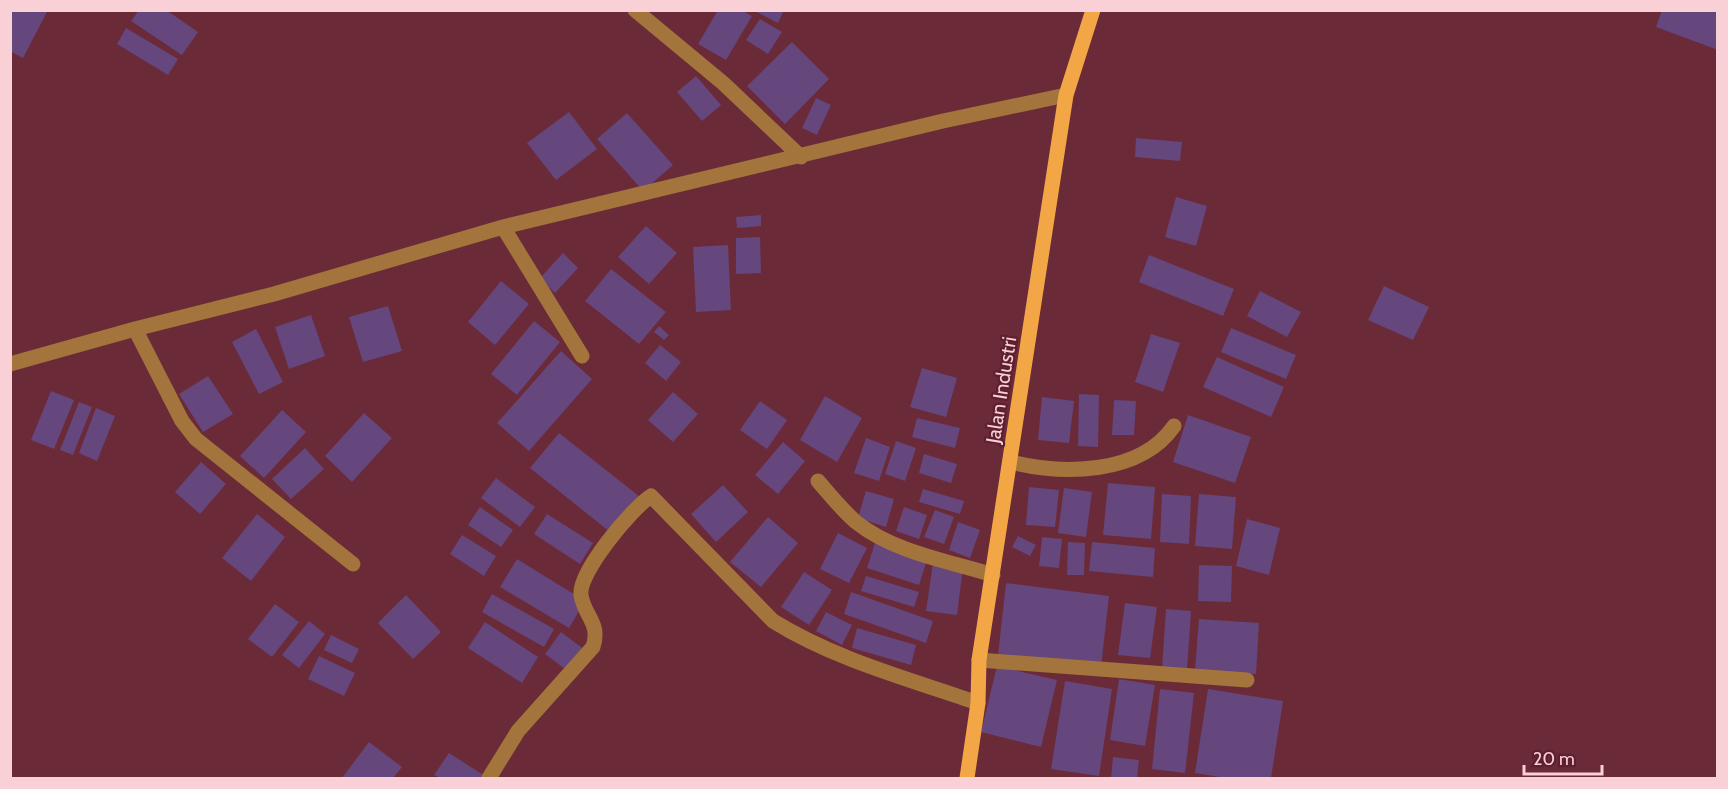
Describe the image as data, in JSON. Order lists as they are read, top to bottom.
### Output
{
  "streets": {
    "main road": ["Jalan Industri"]
  },
  "scale_bar": "20 m"
}
